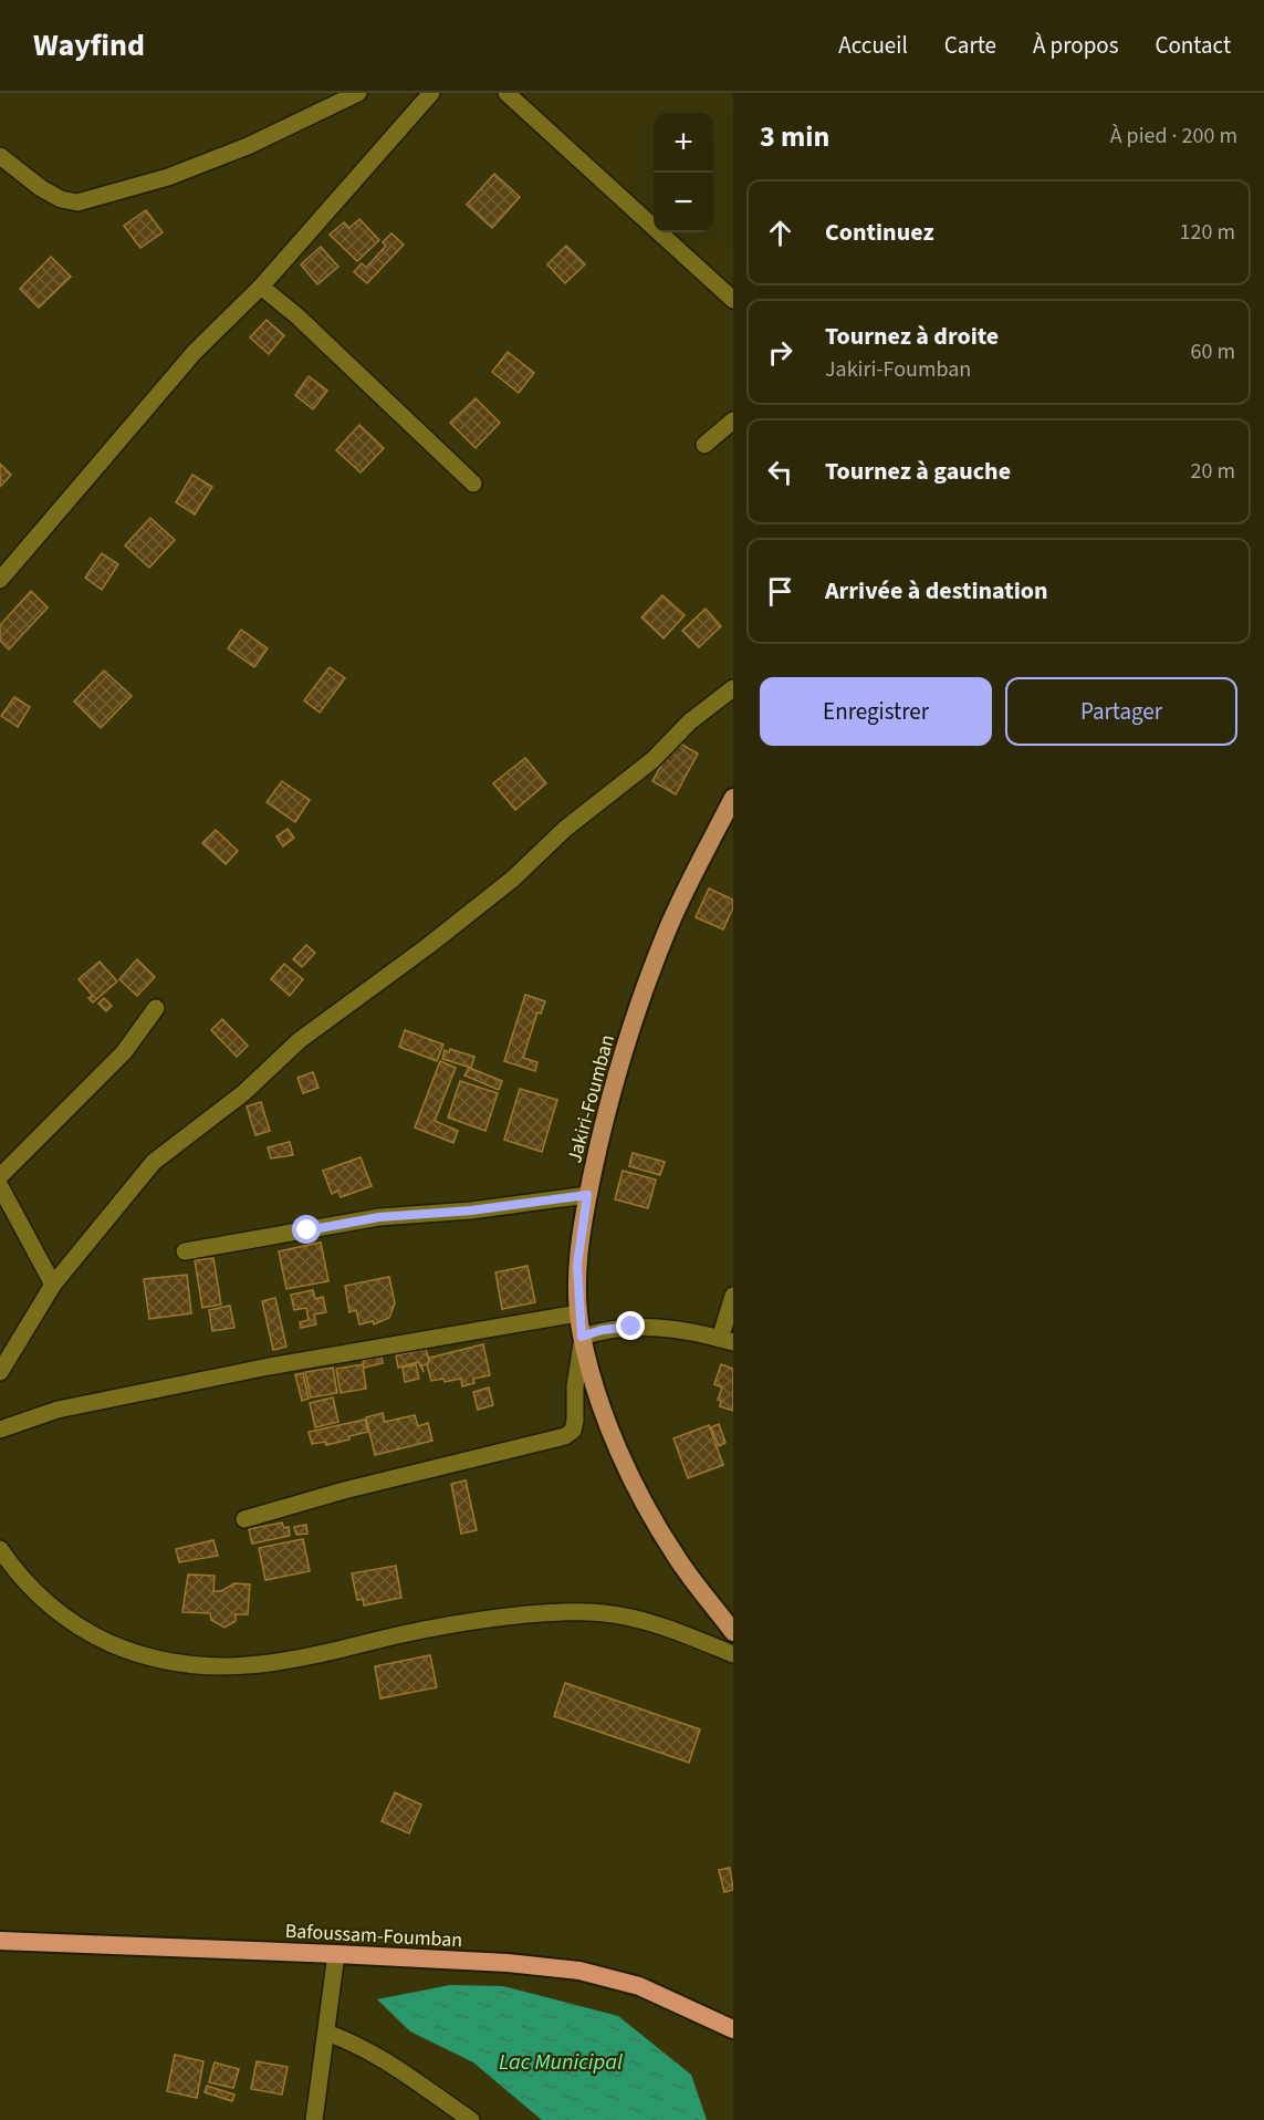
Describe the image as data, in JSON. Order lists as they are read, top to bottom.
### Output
{
  "streets": {
    "highway": ["Bafoussam-Foumban"],
    "main road": ["Jakiri-Foumban"]
  },
  "water": ["Lac Municipal"],
  "page": {
    "header": "Wayfind",
    "nav": [
      "Accueil",
      "Carte",
      "À propos",
      "Contact"
    ],
    "heading": ["3 min", "À pied · 200 m"],
    "map_buttons": ["+", "−"],
    "list": [
      ["Continuez", "120 m"],
      ["Tournez à droite", "Jakiri-Foumban", "60 m"],
      ["Tournez à gauche", "20 m"],
      "Arrivée à destination"
    ],
    "buttons": ["Enregistrer", "Partager"]
  }
}
